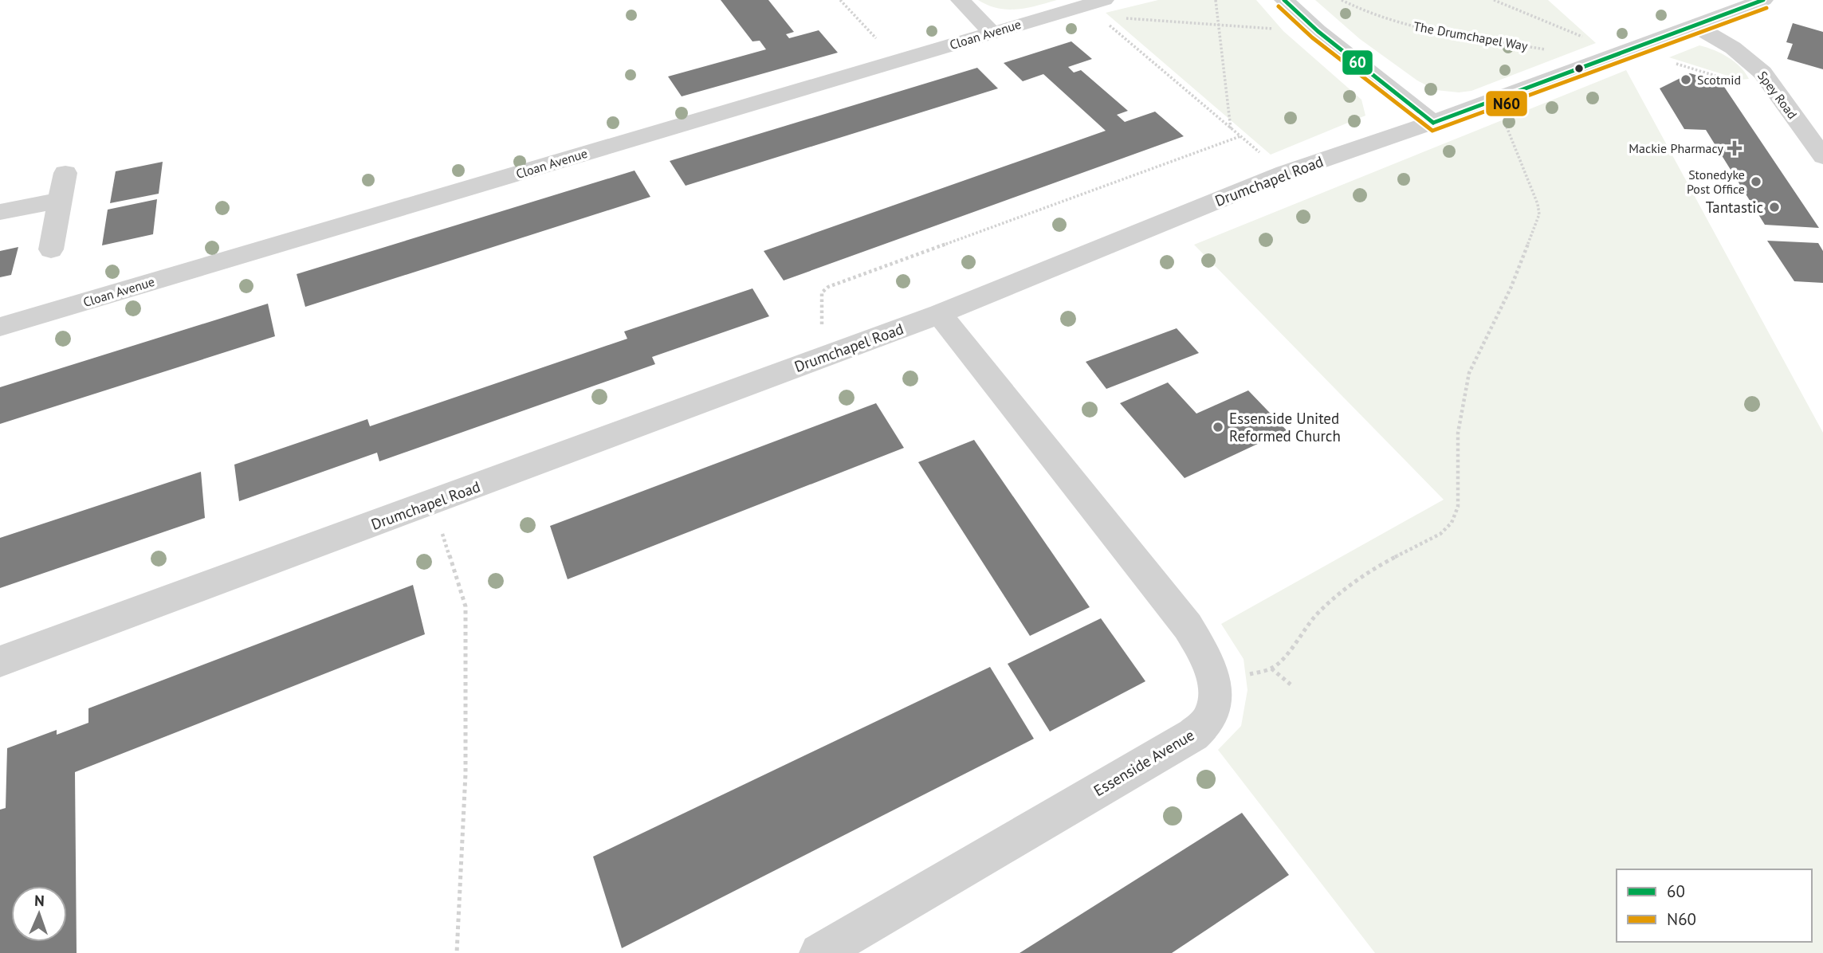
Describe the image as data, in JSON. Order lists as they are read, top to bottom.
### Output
{
  "streets": {
    "street": [
      "Cloan Avenue",
      "Spey Road",
      "Drumchapel Road",
      "Essenside Avenue"
    ],
    "path": ["The Drumchapel Way"]
  },
  "crossings": [
    ["The Drumchapel Way", "Drumchapel Road"],
    ["Spey Road", "Drumchapel Road"],
    ["Drumchapel Road", "Essenside Avenue"]
  ],
  "places": {
    "other": [
      "Scotmid",
      "Stonedyke Post Office",
      "Tantastic",
      "Essenside United Reformed Church"
    ],
    "health": ["Mackie Pharmacy"]
  },
  "lines": ["transit line 60", "transit line N60"],
  "legend": ["60", "N60"],
  "north": "top"
}
